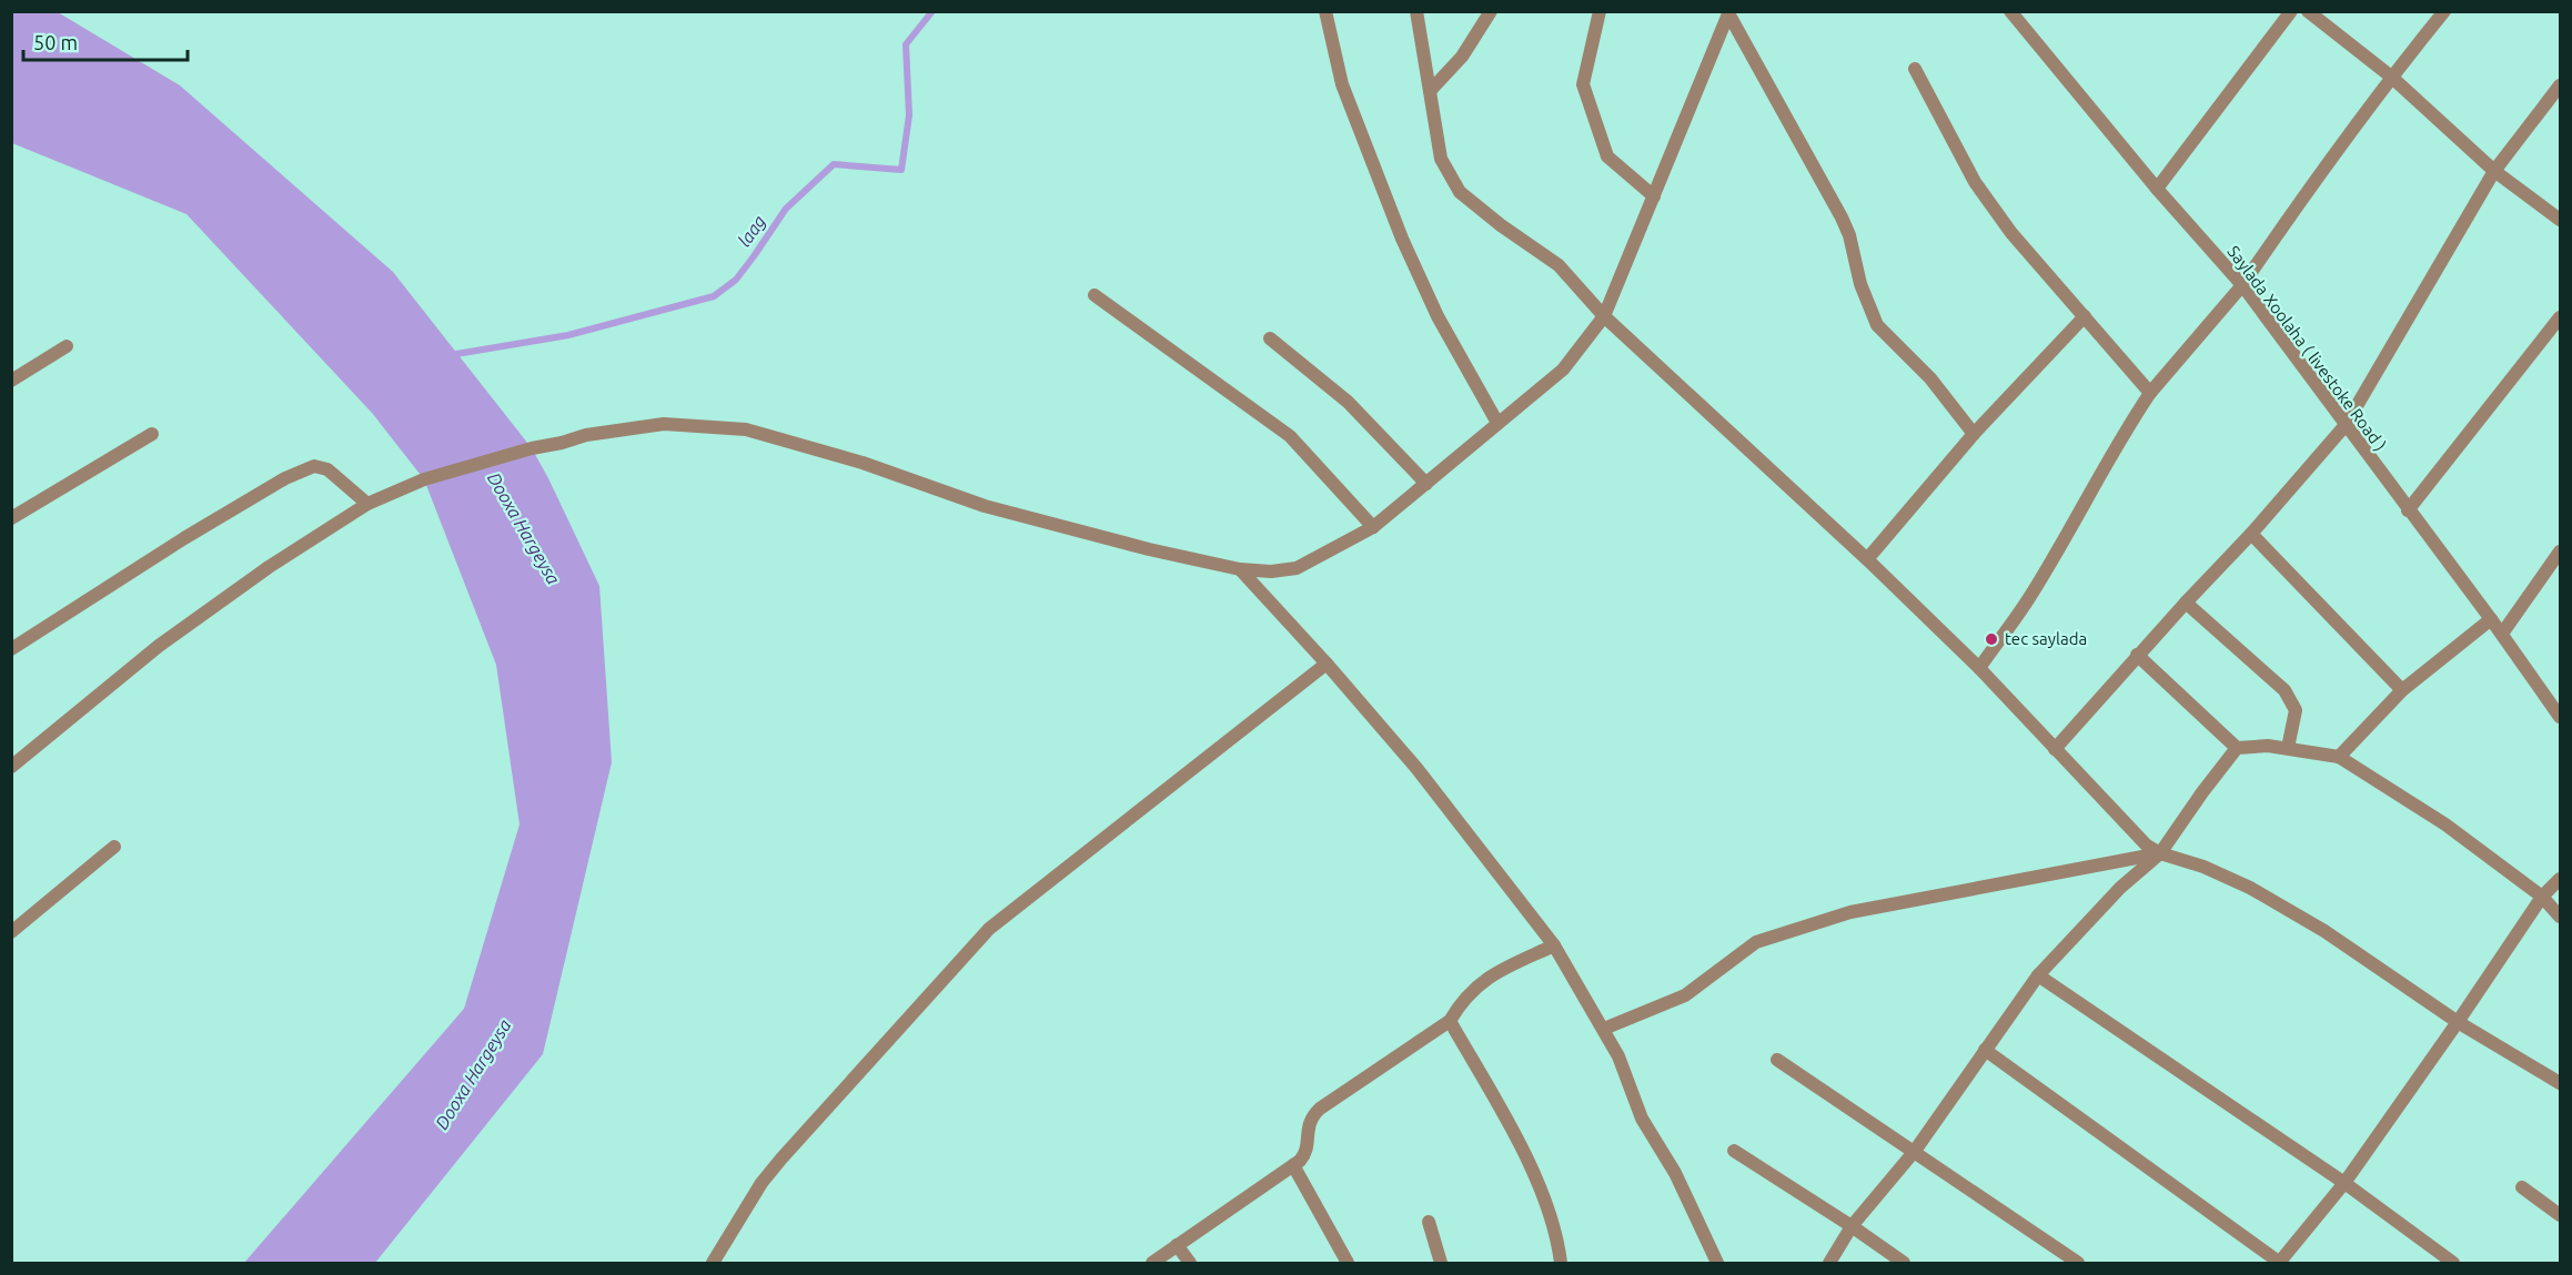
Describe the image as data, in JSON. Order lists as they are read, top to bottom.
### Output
{
  "streets": {
    "street": ["Saylada Xoolaha ( livestoke Road )"]
  },
  "water": ["laag", "Dooxa Hargeysa"],
  "places": ["tec saylada"],
  "scale_bar": "50 m"
}
